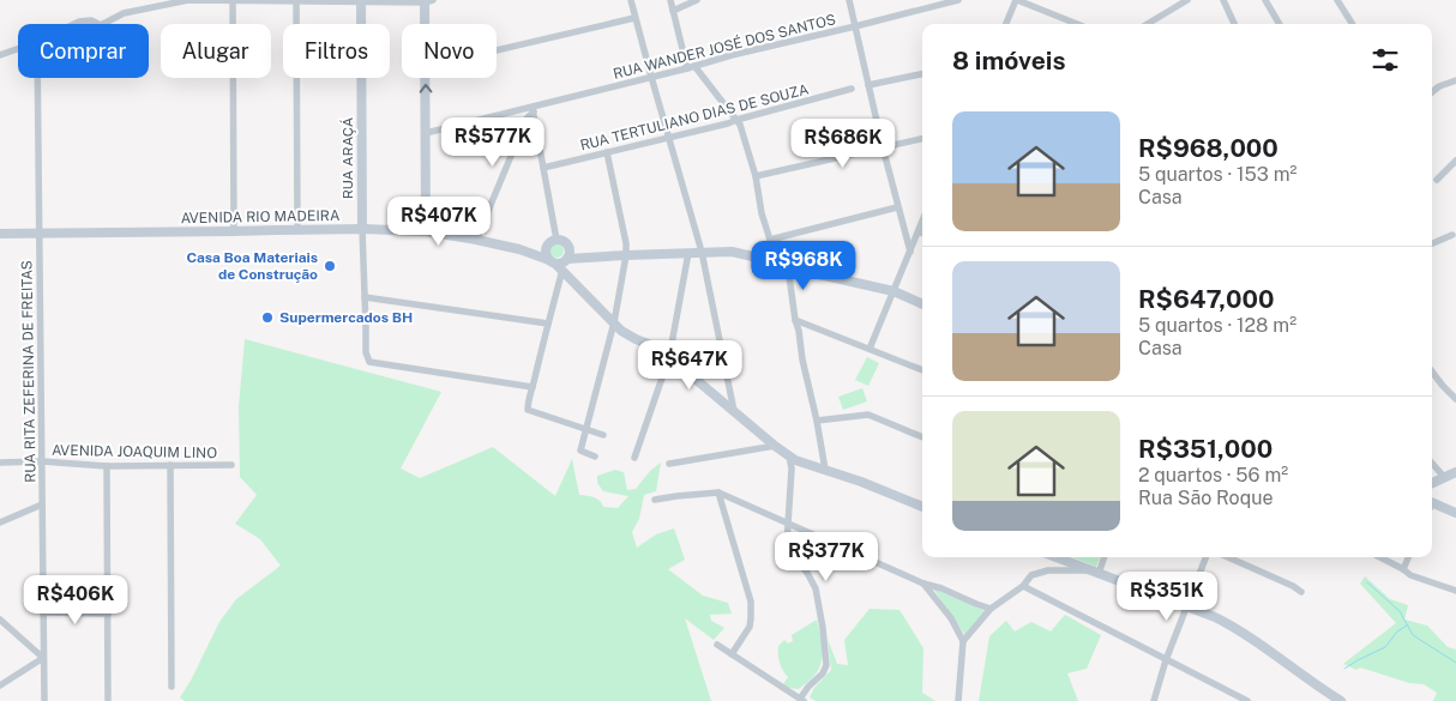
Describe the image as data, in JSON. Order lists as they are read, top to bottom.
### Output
{
  "streets": {
    "street": [
      "RUA WANDER JOSÉ DOS SANTOS",
      "RUA TERTULIANO DIAS DE SOUZA",
      "RUA ARAÇÁ",
      "AVENIDA RIO MADEIRA",
      "RUA RITA ZEFERINA DE FREITAS",
      "AVENIDA JOAQUIM LINO"
    ]
  },
  "crossings": [
    ["RUA ARAÇÁ", "AVENIDA RIO MADEIRA"],
    ["AVENIDA RIO MADEIRA", "RUA RITA ZEFERINA DE FREITAS"],
    ["RUA RITA ZEFERINA DE FREITAS", "AVENIDA JOAQUIM LINO"]
  ],
  "places": ["Casa Boa Materiais de Construção", "Supermercados BH"],
  "page": {
    "chip": [
      "Comprar",
      "Alugar",
      "Filtros",
      "Novo"
    ],
    "heading": "8 imóveis",
    "list": [
      {
        "name": "R$968,000",
        "note": "5 quartos · 153 m² · Casa"
      },
      {
        "name": "R$647,000",
        "note": "5 quartos · 128 m² · Casa"
      },
      {
        "name": "R$351,000",
        "note": "2 quartos · 56 m² · Rua São Roque"
      }
    ],
    "price": [
      "R$577K",
      "R$686K",
      "R$407K",
      "R$968K",
      "R$647K",
      "R$377K",
      "R$351K",
      "R$406K"
    ]
  }
}
